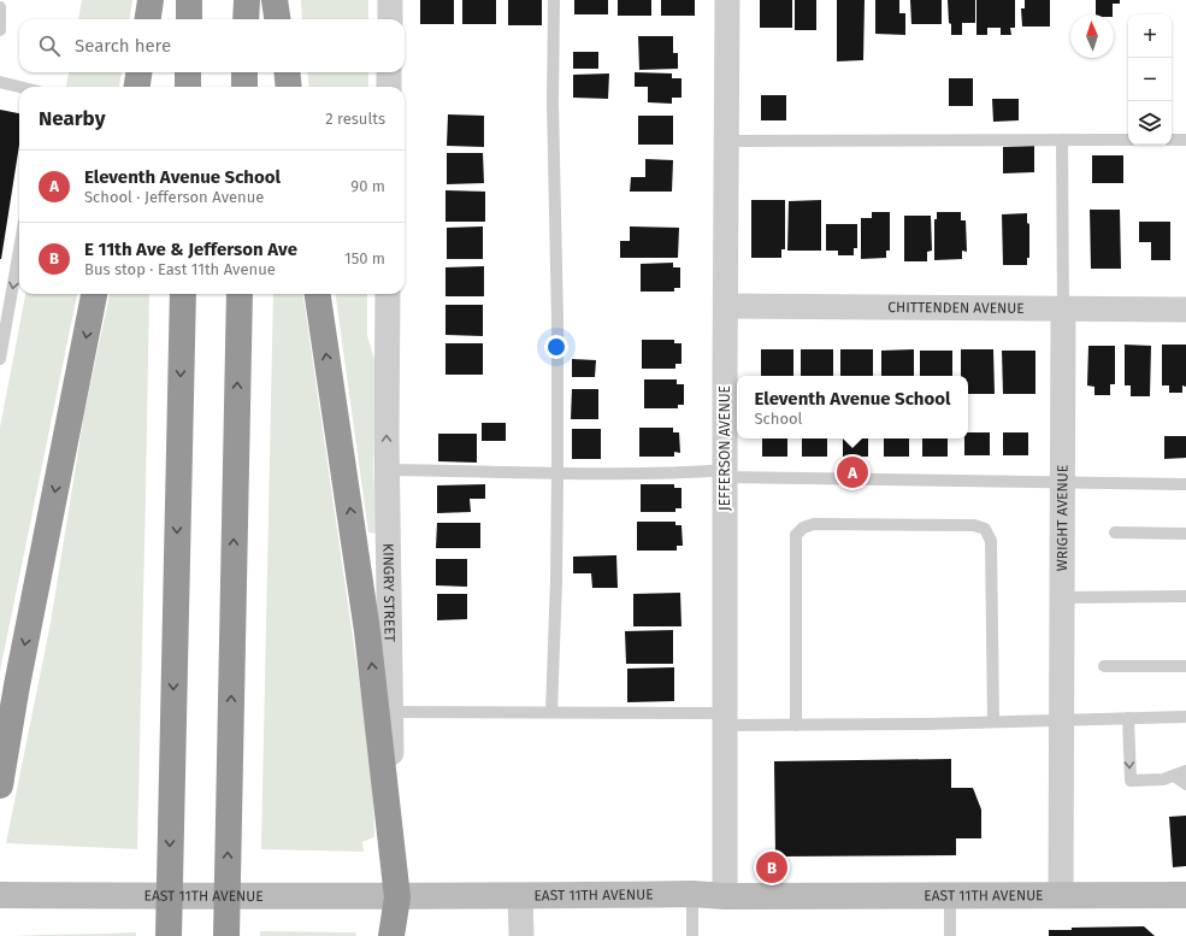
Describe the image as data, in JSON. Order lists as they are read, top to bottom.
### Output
{
  "streets": {
    "street": [
      "CHITTENDEN AVENUE",
      "JEFFERSON AVENUE",
      "WRIGHT AVENUE",
      "KINGRY STREET",
      "EAST 11TH AVENUE"
    ]
  },
  "crossings": [
    ["CHITTENDEN AVENUE", "JEFFERSON AVENUE"],
    ["CHITTENDEN AVENUE", "WRIGHT AVENUE"],
    ["JEFFERSON AVENUE", "EAST 11TH AVENUE"],
    ["WRIGHT AVENUE", "EAST 11TH AVENUE"],
    ["KINGRY STREET", "EAST 11TH AVENUE"]
  ],
  "north": "top",
  "page": {
    "map_buttons": ["+", "−"],
    "search": "Search here",
    "heading": ["Nearby", "2 results"],
    "list": [
      {
        "mark": "A",
        "name": "Eleventh Avenue School",
        "note": "School · Jefferson Avenue",
        "value": "90 m"
      },
      {
        "mark": "B",
        "name": "E 11th Ave & Jefferson Ave",
        "note": "Bus stop · East 11th Avenue",
        "value": "150 m"
      }
    ],
    "popup": ["Eleventh Avenue School", "School"],
    "pins": ["A", "B"]
  }
}
